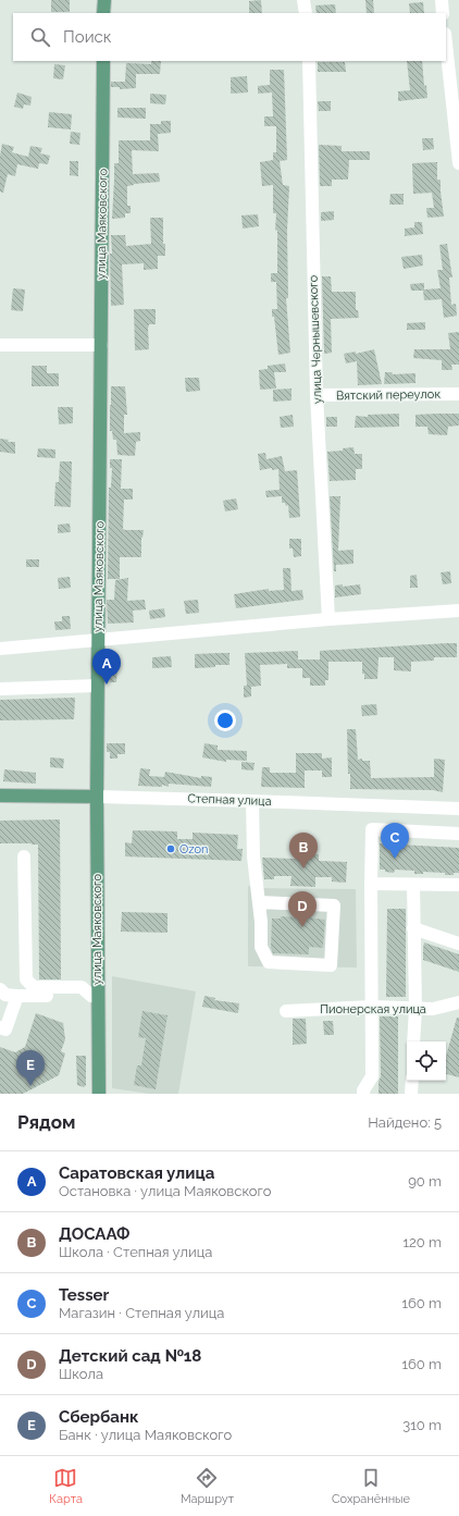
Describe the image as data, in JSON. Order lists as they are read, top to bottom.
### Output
{
  "streets": {
    "main road": ["улица Маяковского", "Степная улица"],
    "street": ["улица Чернышевского", "Вятский переулок", "Пионерская улица"]
  },
  "crossings": [
    ["улица Маяковского", "Степная улица"],
    ["улица Чернышевского", "Вятский переулок"]
  ],
  "places": ["Ozon"],
  "page": {
    "search": "Поиск",
    "pins": [
      "A",
      "C",
      "B",
      "D",
      "E"
    ],
    "heading": ["Рядом", "Найдено: 5"],
    "list": [
      {
        "mark": "A",
        "name": "Саратовская улица",
        "note": "Остановка · улица Маяковского",
        "value": "90 m"
      },
      {
        "mark": "B",
        "name": "ДОСААФ",
        "note": "Школа · Степная улица",
        "value": "120 m"
      },
      {
        "mark": "C",
        "name": "Tesser",
        "note": "Магазин · Степная улица",
        "value": "160 m"
      },
      {
        "mark": "D",
        "name": "Детский сад №18",
        "note": "Школа",
        "value": "160 m"
      },
      {
        "mark": "E",
        "name": "Сбербанк",
        "note": "Банк · улица Маяковского",
        "value": "310 m"
      }
    ],
    "nav": ["Карта", "Маршрут", "Сохранённые"]
  }
}
